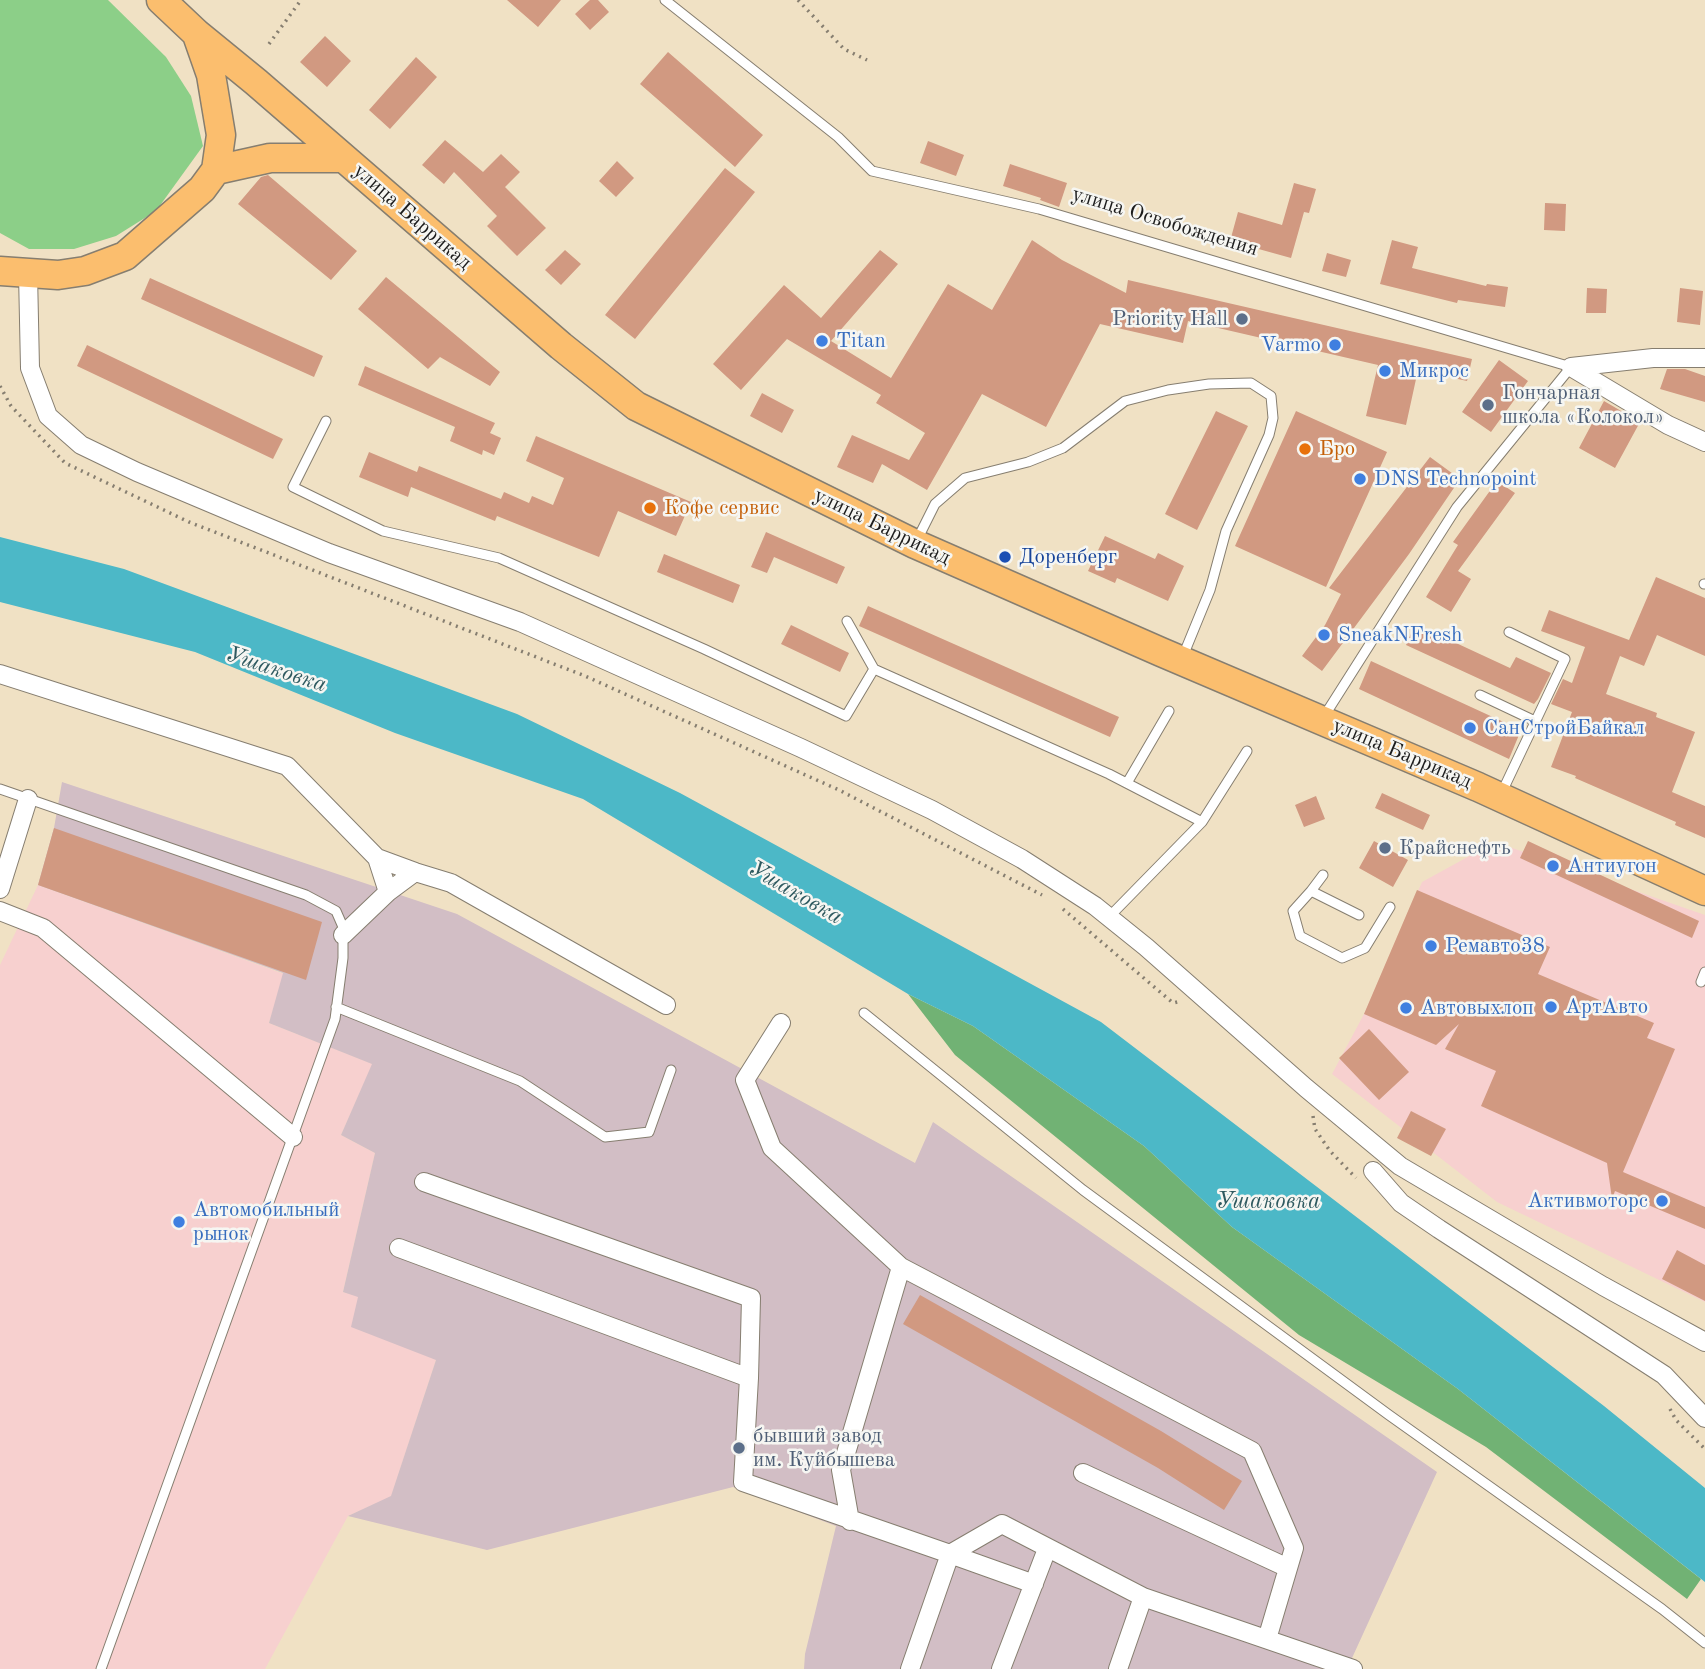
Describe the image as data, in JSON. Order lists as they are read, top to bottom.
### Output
{
  "streets": {
    "main road": ["улица Баррикад"],
    "street": ["улица Освобождения"]
  },
  "water": ["Ушаковка"],
  "places": [
    "Priority Hall",
    "Titan",
    "Varmo",
    "Микрос",
    "Гончарная школа «Колокол»",
    "Бро",
    "DNS Technopoint",
    "Кофе сервис",
    "Доренберг",
    "SneakNFresh",
    "СанСтройБайкал",
    "Крайснефть",
    "Антиугон",
    "Ремавто38",
    "АртАвто",
    "Автовыхлоп",
    "Активмоторс",
    "Автомобильный рынок",
    "бывший завод им. Куйбышева"
  ]
}
